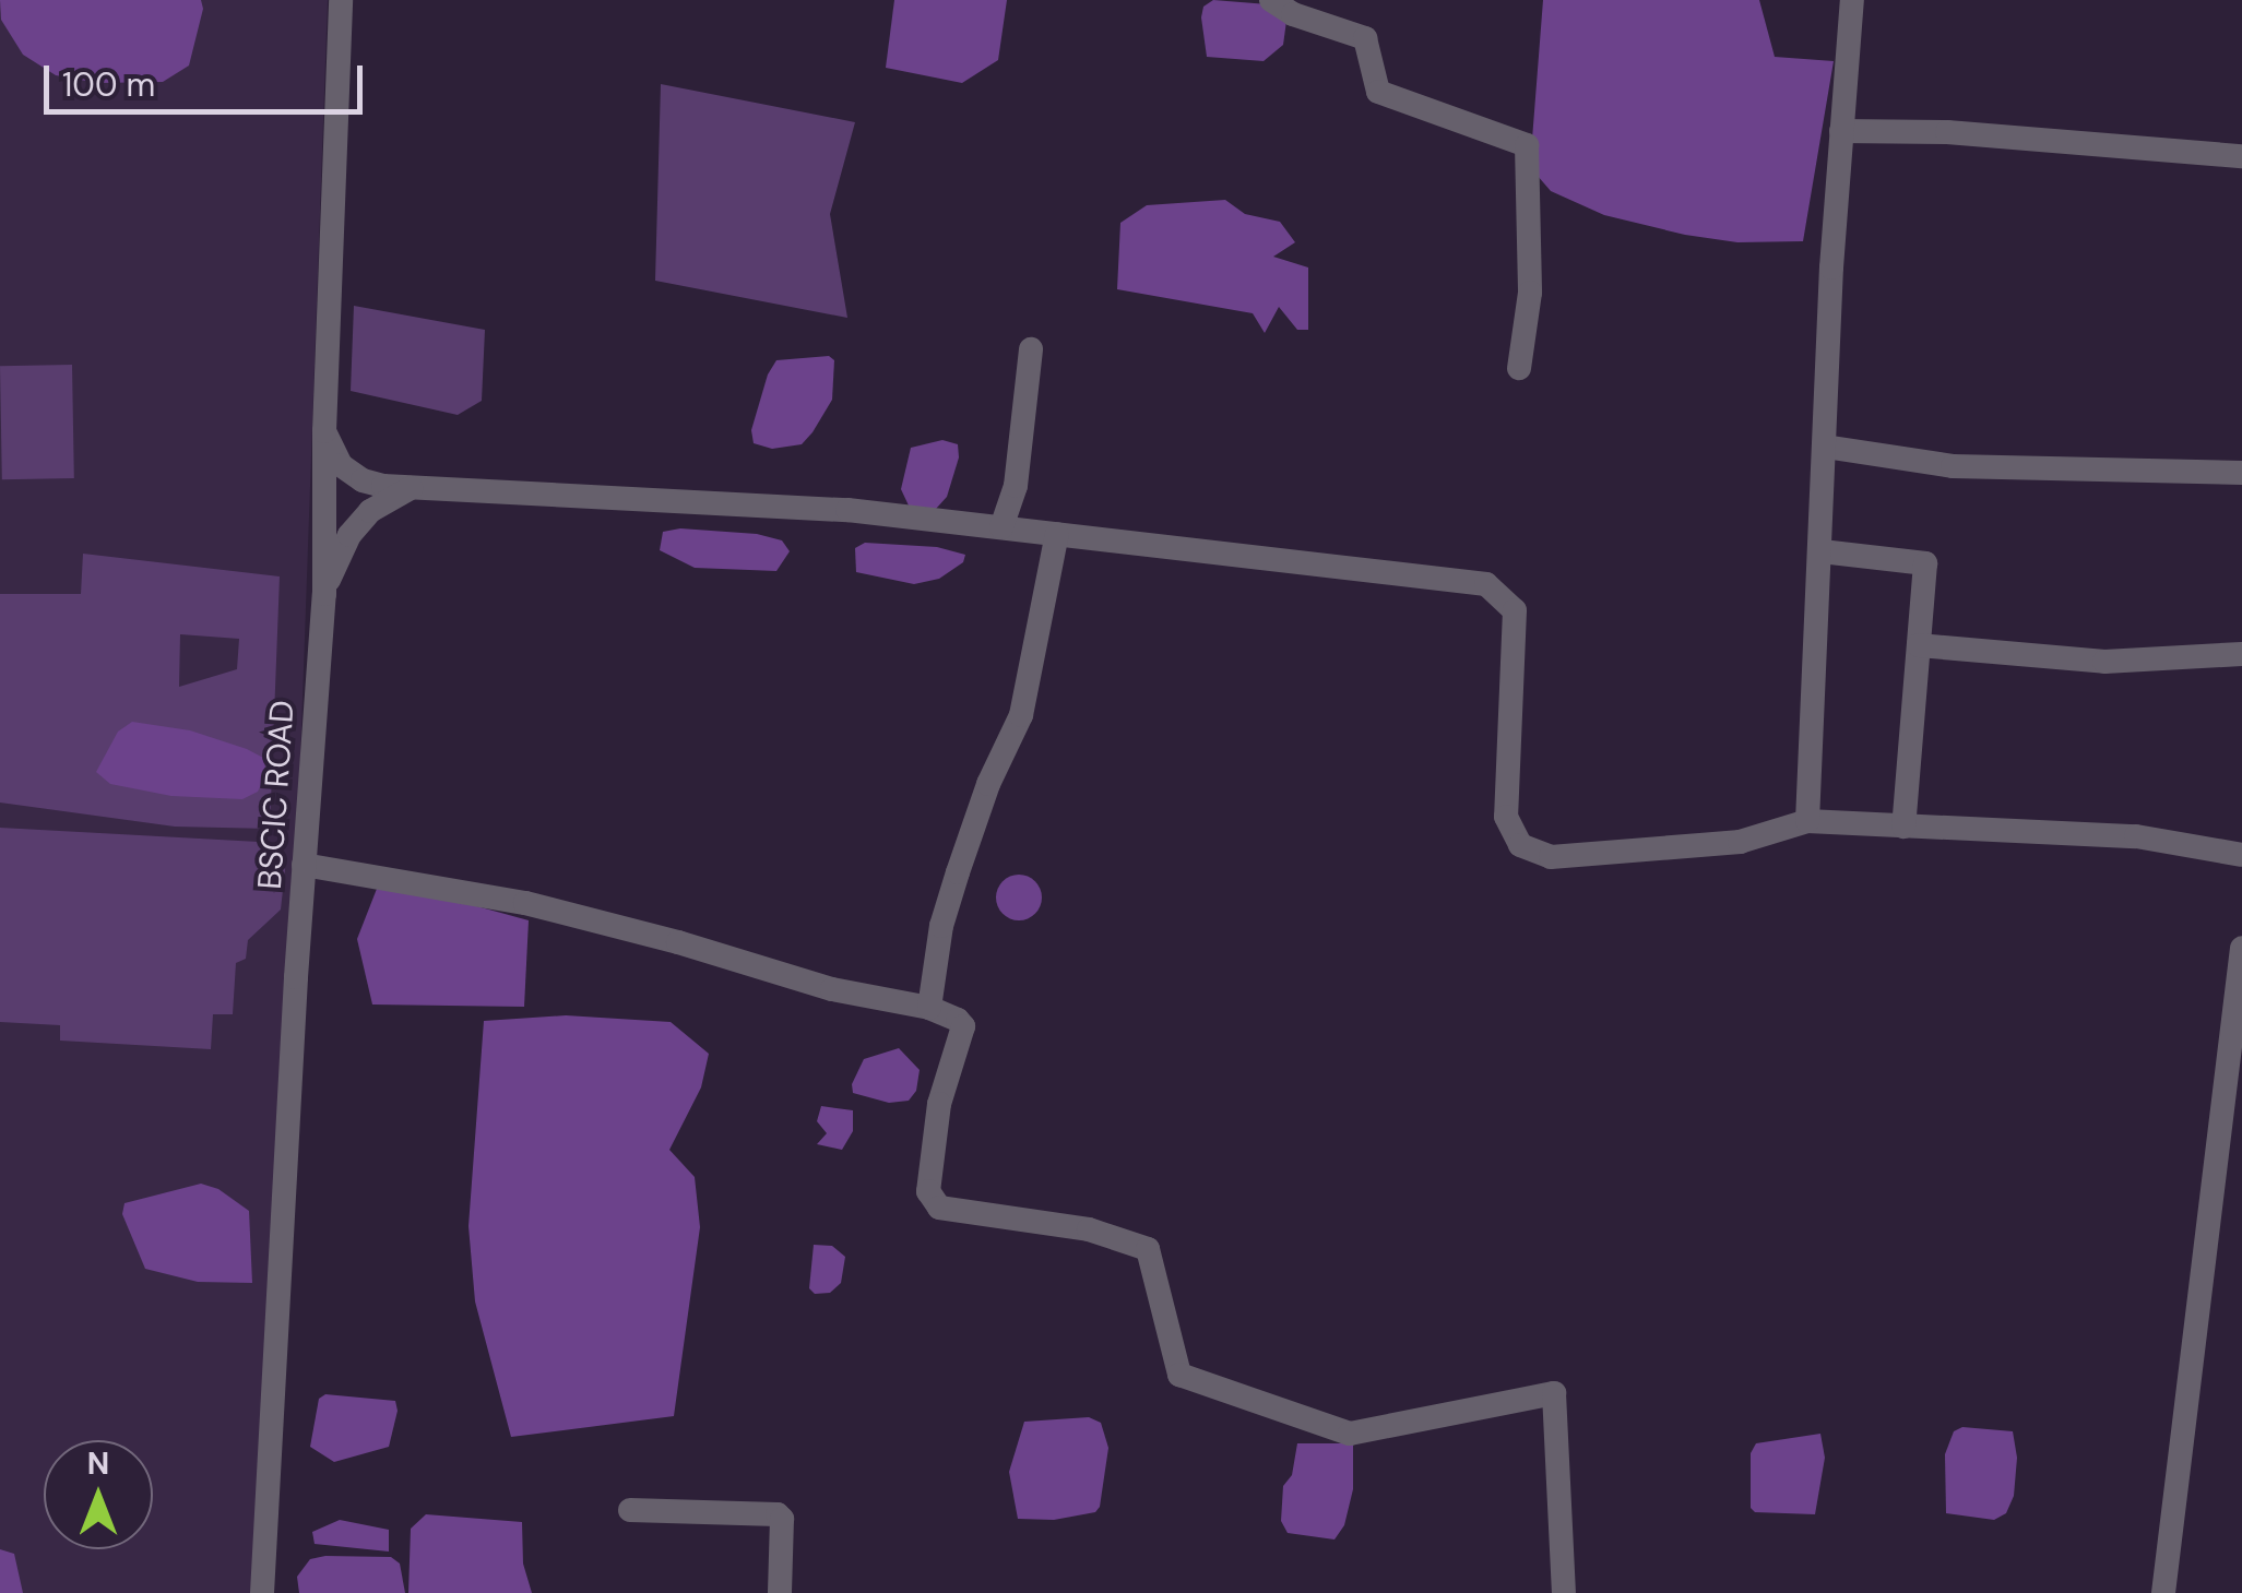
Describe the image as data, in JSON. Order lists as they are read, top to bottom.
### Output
{
  "streets": {
    "street": ["BSCIC ROAD"]
  },
  "scale_bar": "100 m",
  "north": "top"
}
